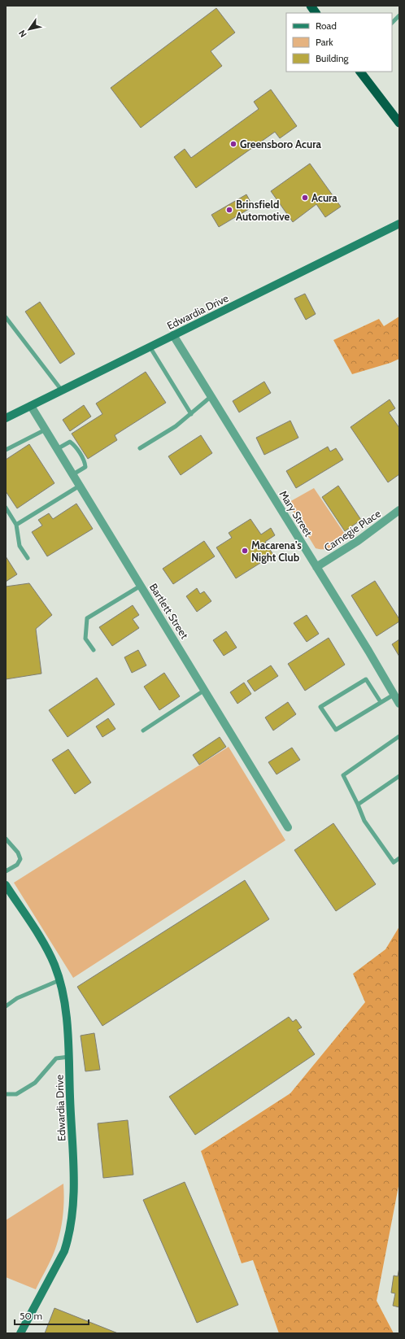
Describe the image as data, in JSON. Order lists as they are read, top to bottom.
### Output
{
  "streets": {
    "main road": ["Edwardia Drive"],
    "street": ["Mary Street", "Carnegie Place", "Bartlett Street"]
  },
  "crossings": [
    ["Edwardia Drive", "Mary Street"],
    ["Edwardia Drive", "Bartlett Street"],
    ["Mary Street", "Carnegie Place"]
  ],
  "places": [
    "Greensboro Acura",
    "Acura",
    "Brinsfield Automotive",
    "Macarena’s Night Club"
  ],
  "legend": ["Road", "Park", "Building"],
  "scale_bar": "50 m",
  "north": "bottom left"
}
